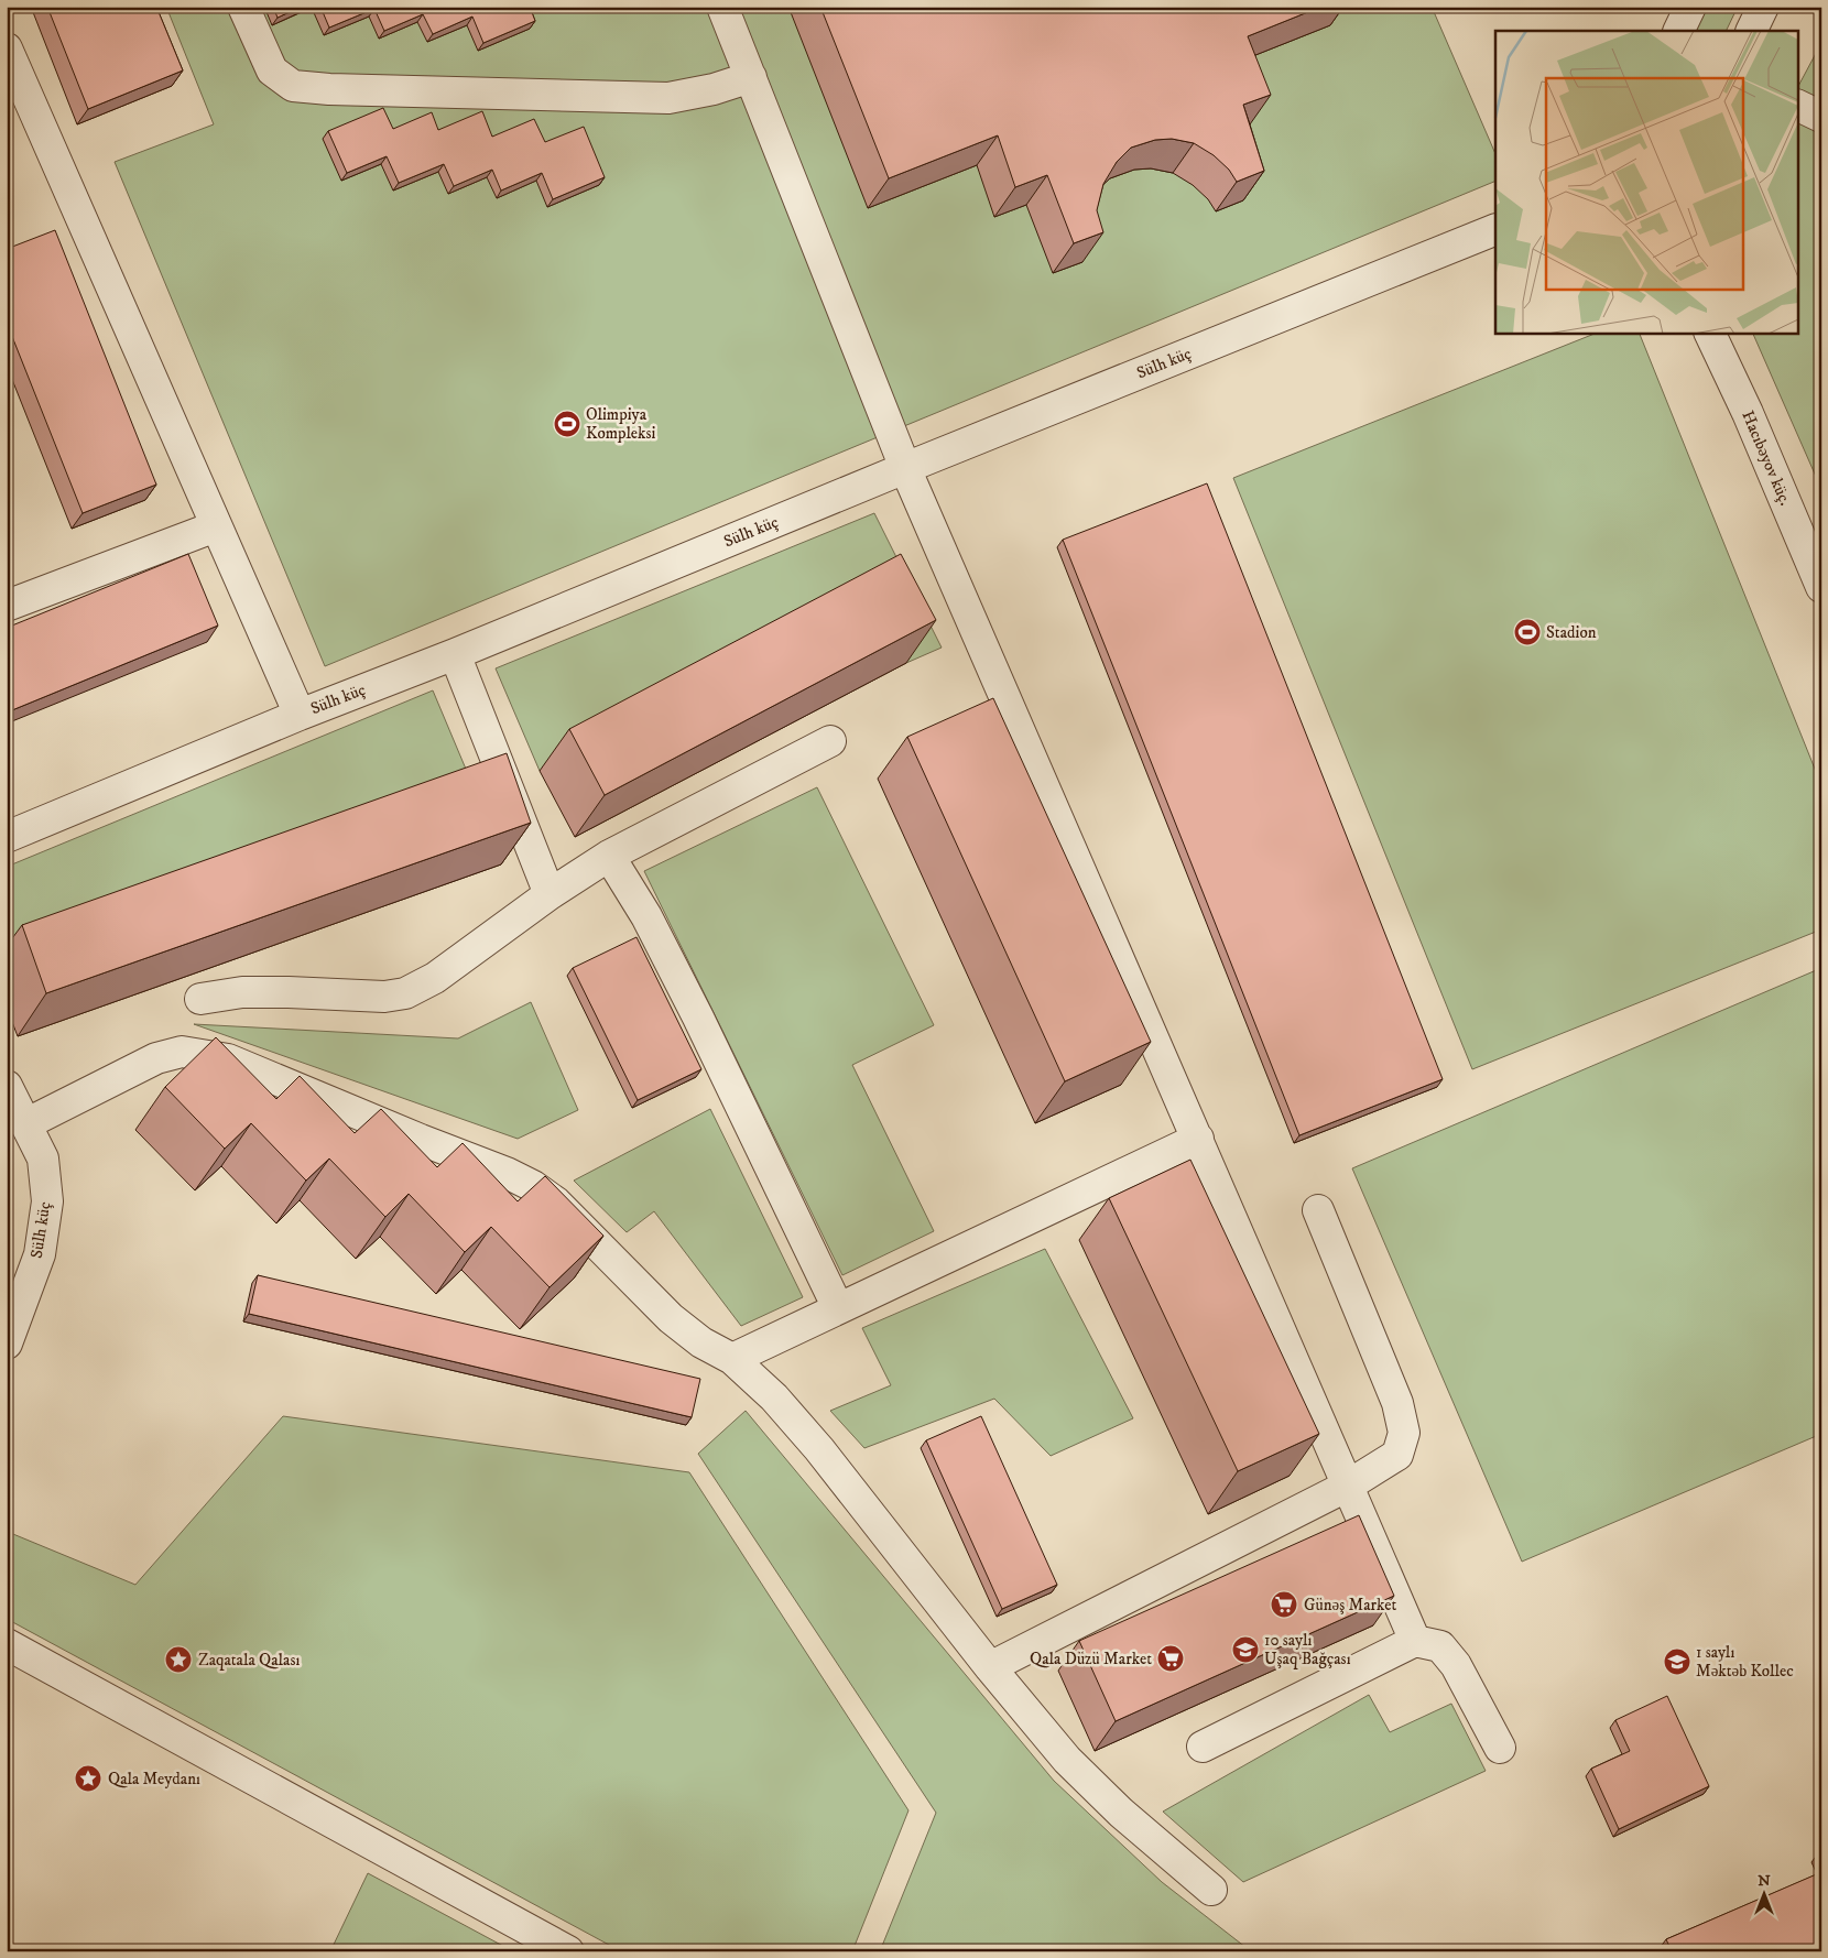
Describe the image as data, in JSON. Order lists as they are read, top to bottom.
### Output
{
  "streets": {
    "street": ["Sülh küç", "Hacıbəyov küç."]
  },
  "places": {
    "sports": ["Olimpiya Kompleksi", "Stadion"],
    "supermarket": ["Günəş Market", "Qala Düzü Market"],
    "school or university": ["10 saylı Uşaq Bağçası", "1 saylı Məktəb Kollec"],
    "place": ["Zaqatala Qalası", "Qala Meydanı"]
  },
  "north": "top"
}
